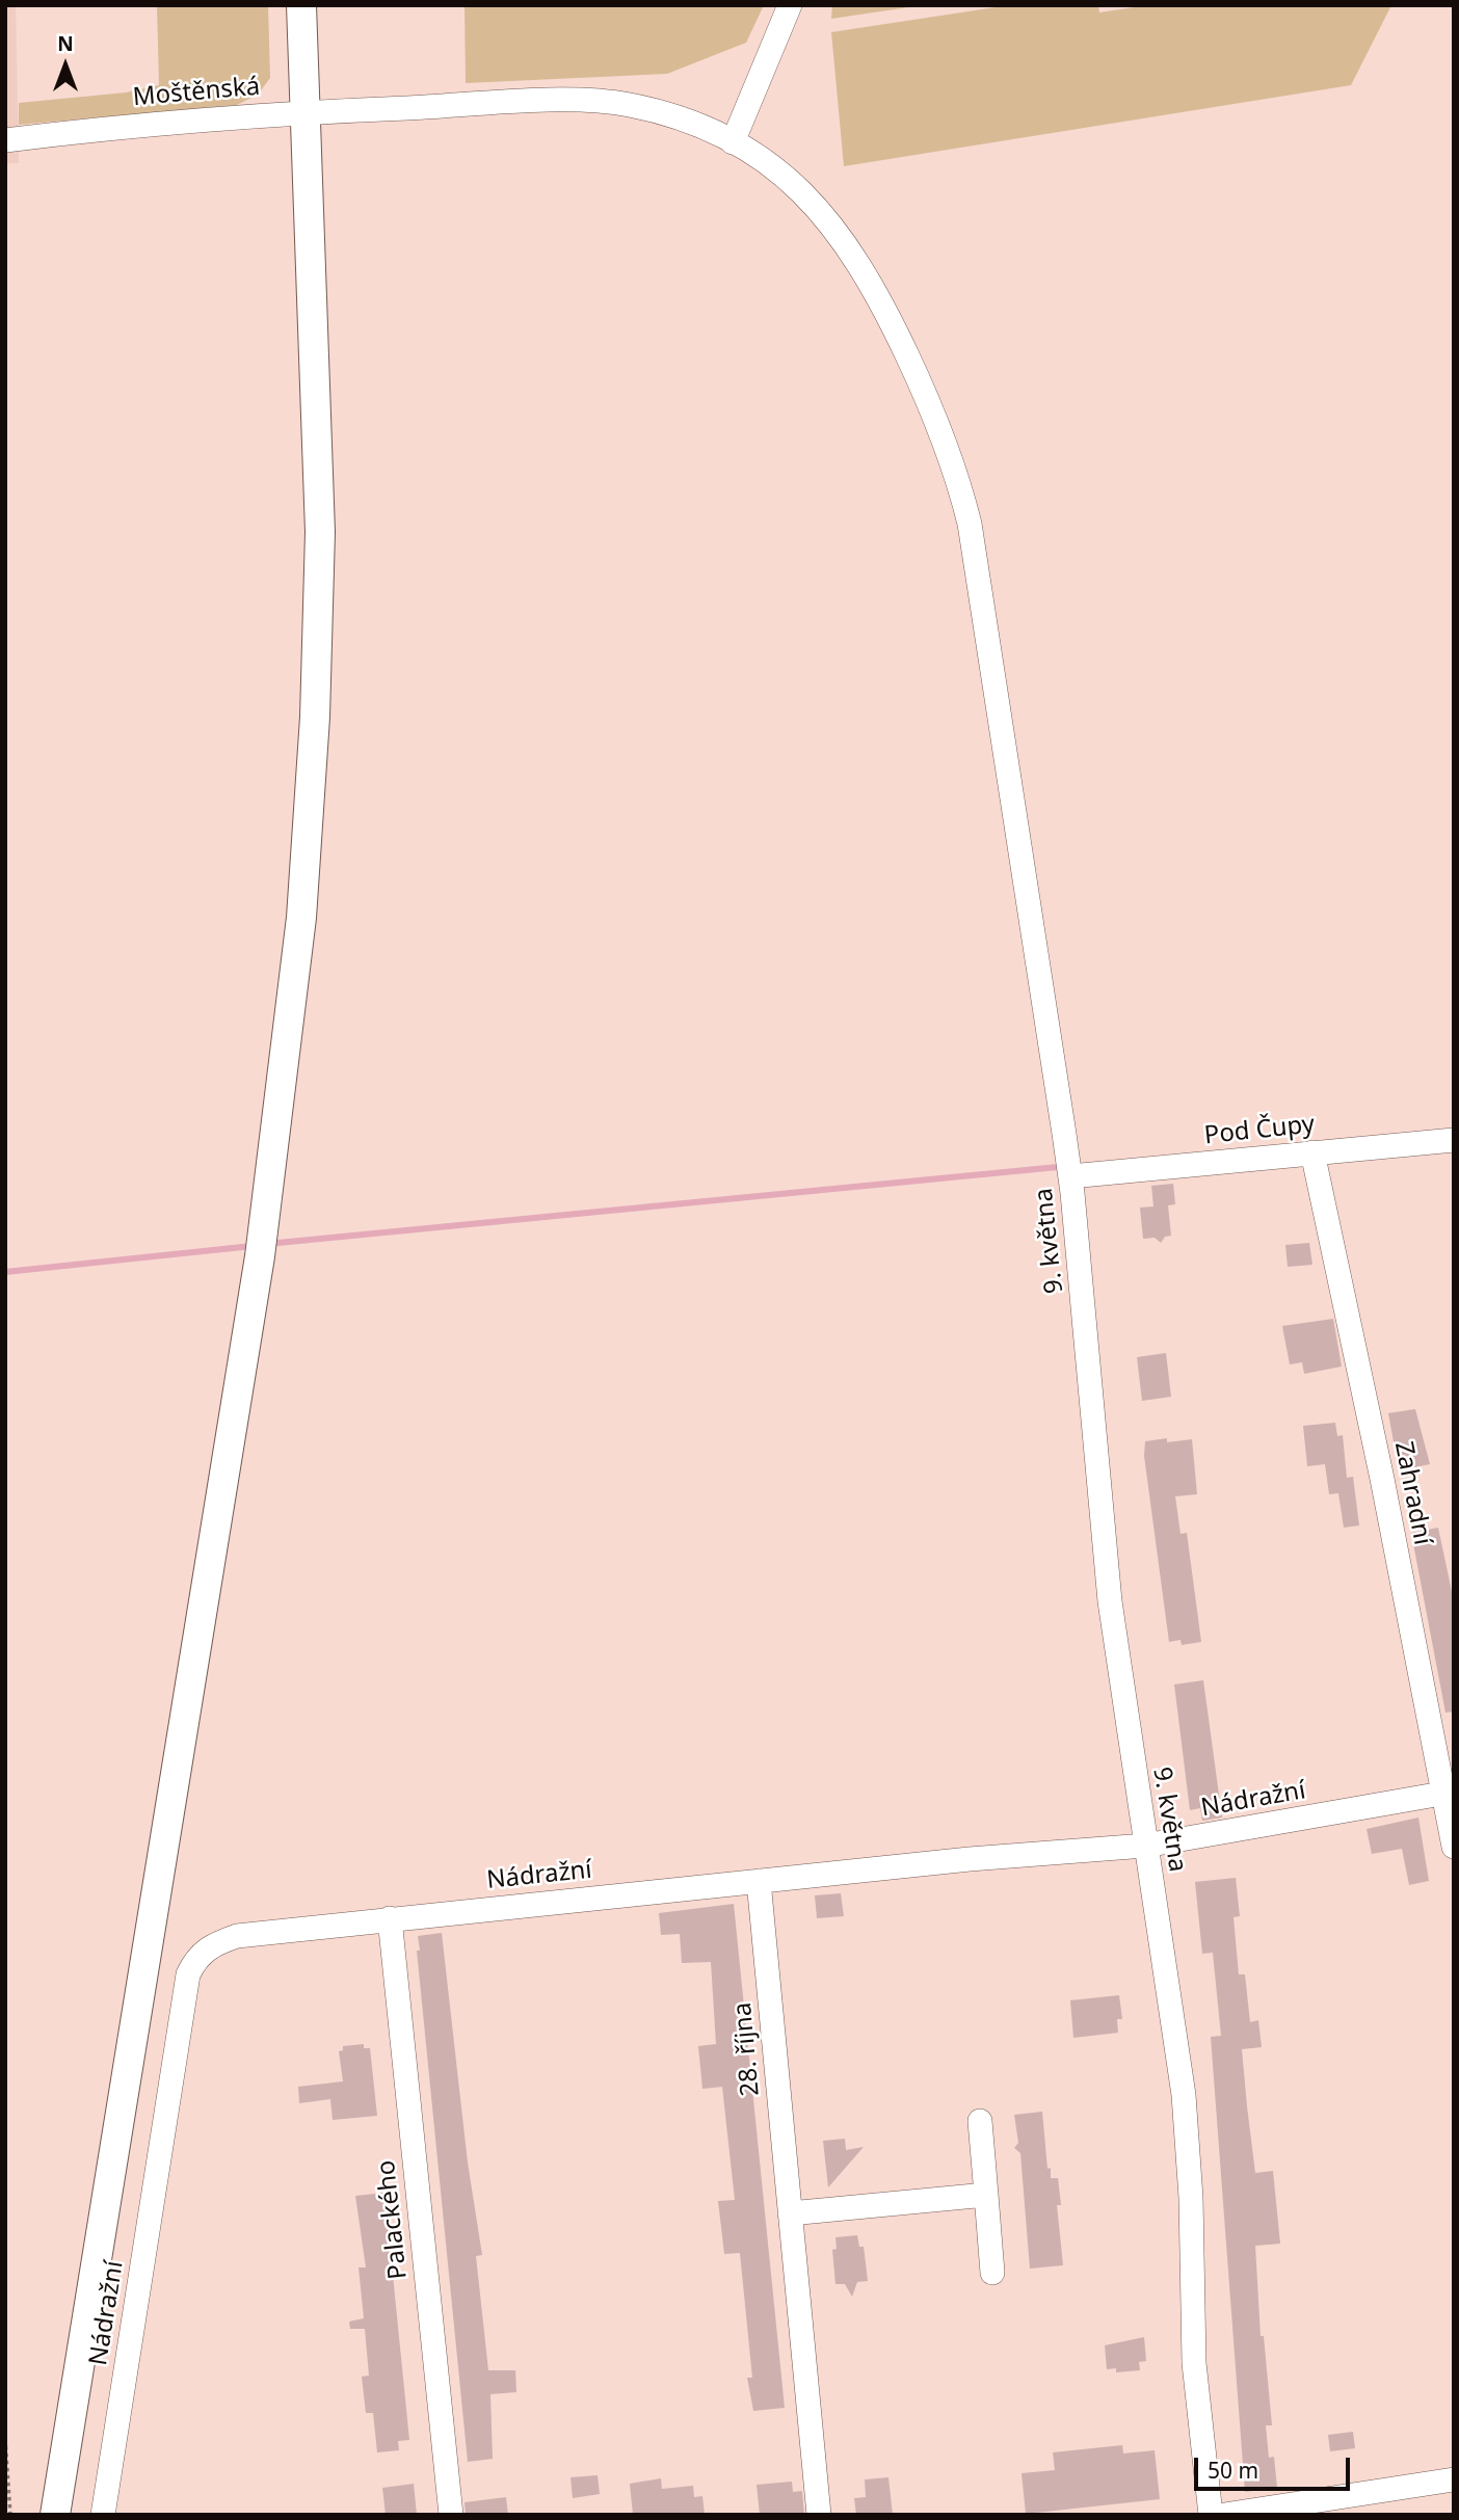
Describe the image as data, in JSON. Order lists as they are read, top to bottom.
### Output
{
  "streets": {
    "street": [
      "Moštěnská",
      "Pod Čupy",
      "9. května",
      "Zahradní",
      "Nádražní",
      "28. října",
      "Palackého"
    ]
  },
  "crossings": [
    ["Moštěnská", "9. května"],
    ["Pod Čupy", "9. května"],
    ["Pod Čupy", "Zahradní"],
    ["9. května", "Nádražní"],
    ["Zahradní", "Nádražní"],
    ["Nádražní", "28. října"],
    ["Nádražní", "Palackého"]
  ],
  "scale_bar": "50 m",
  "north": "top"
}
